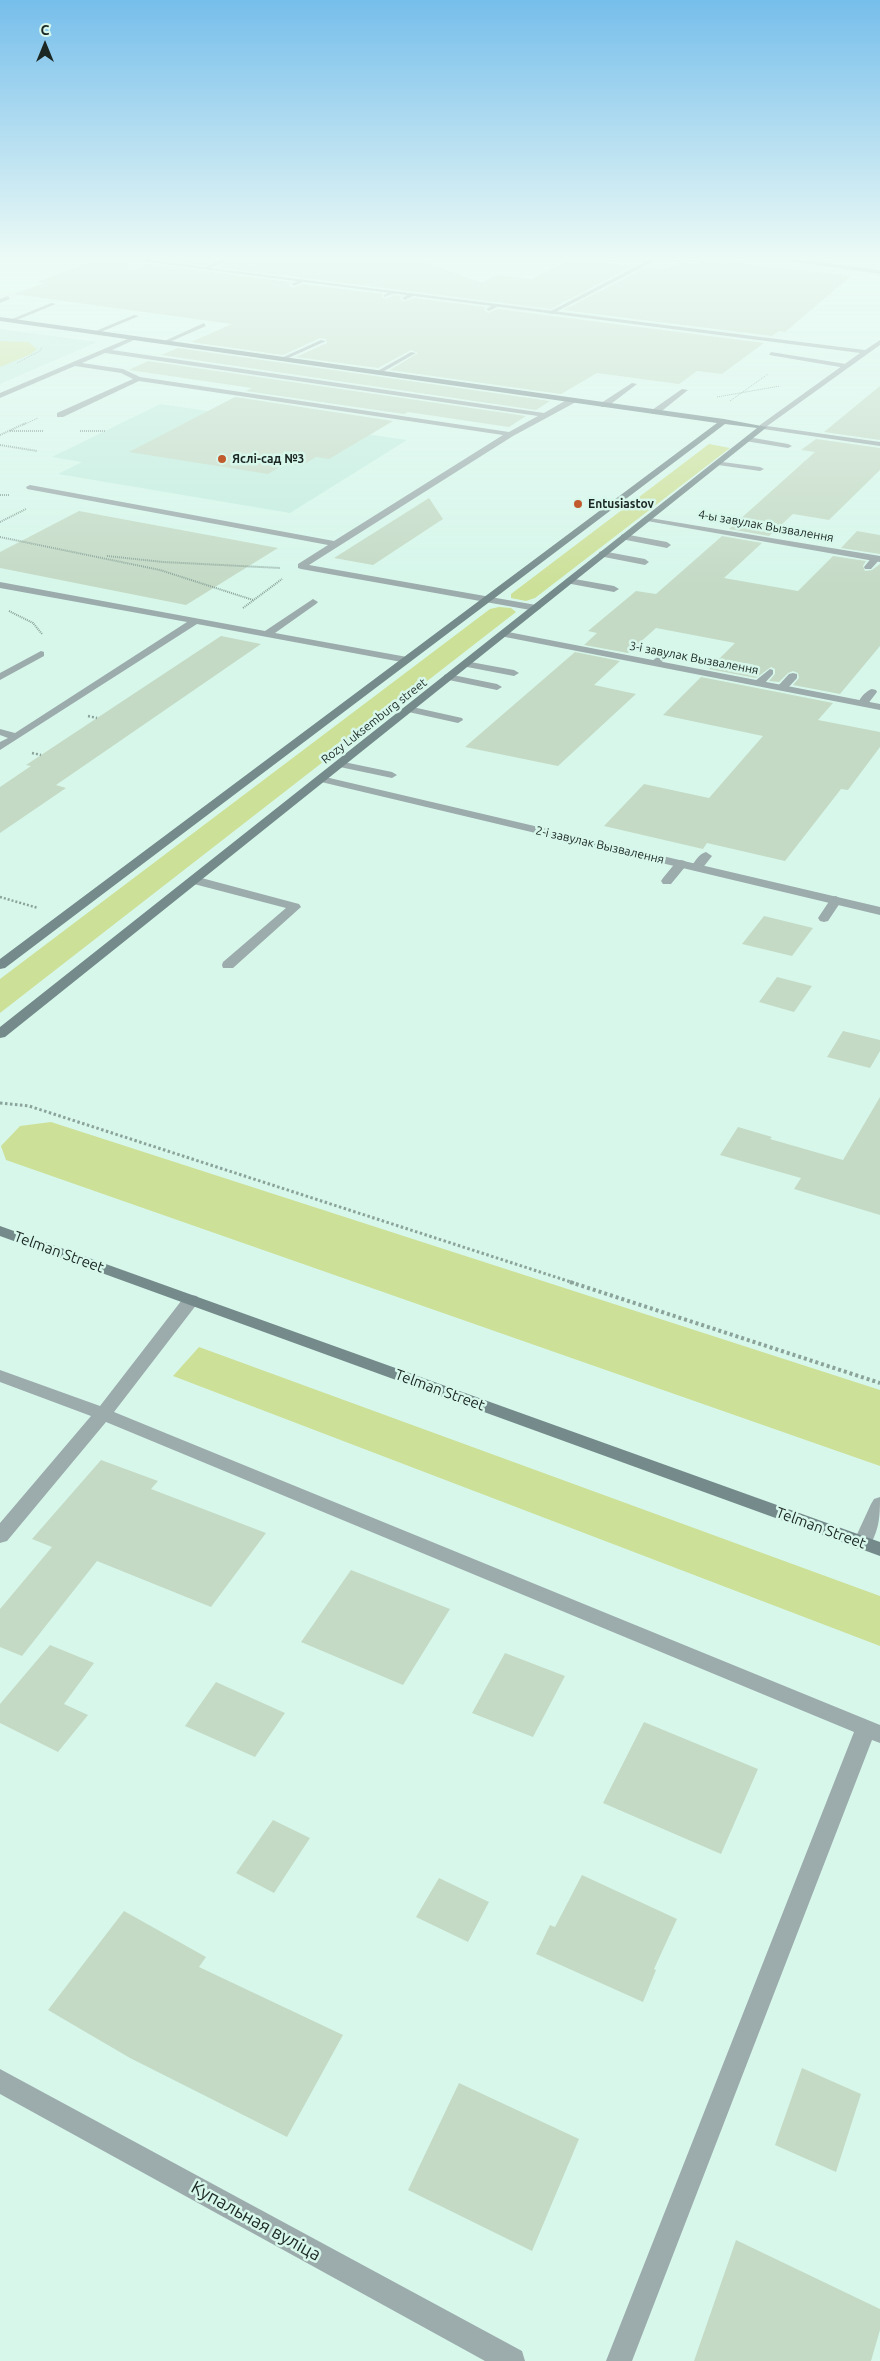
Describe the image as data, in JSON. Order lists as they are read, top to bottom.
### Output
{
  "streets": {
    "main road": ["Rozy Luksemburg street", "Telman Street"],
    "street": [
      "4-ы завулак Вызвалення",
      "3-і завулак Вызвалення",
      "2-і завулак Вызвалення",
      "Купальная вуліца"
    ]
  },
  "crossings": [
    ["4-ы завулак Вызвалення", "Rozy Luksemburg street"],
    ["3-і завулак Вызвалення", "Rozy Luksemburg street"],
    ["Rozy Luksemburg street", "2-і завулак Вызвалення"]
  ],
  "places": ["Яслі-сад №3", "Entusiastov"],
  "north": "top"
}
